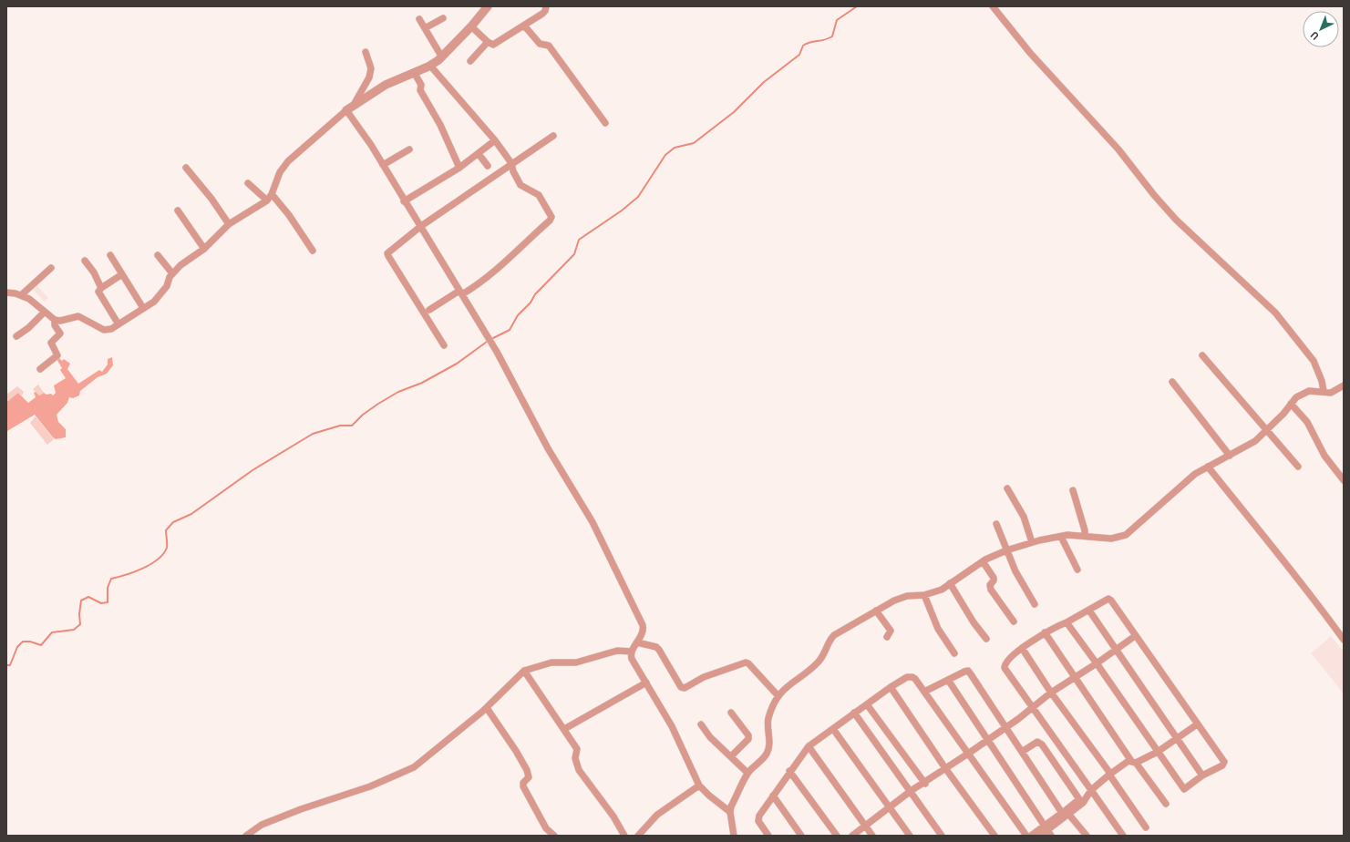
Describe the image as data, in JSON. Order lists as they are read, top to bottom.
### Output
{
  "north": "bottom left"
}
